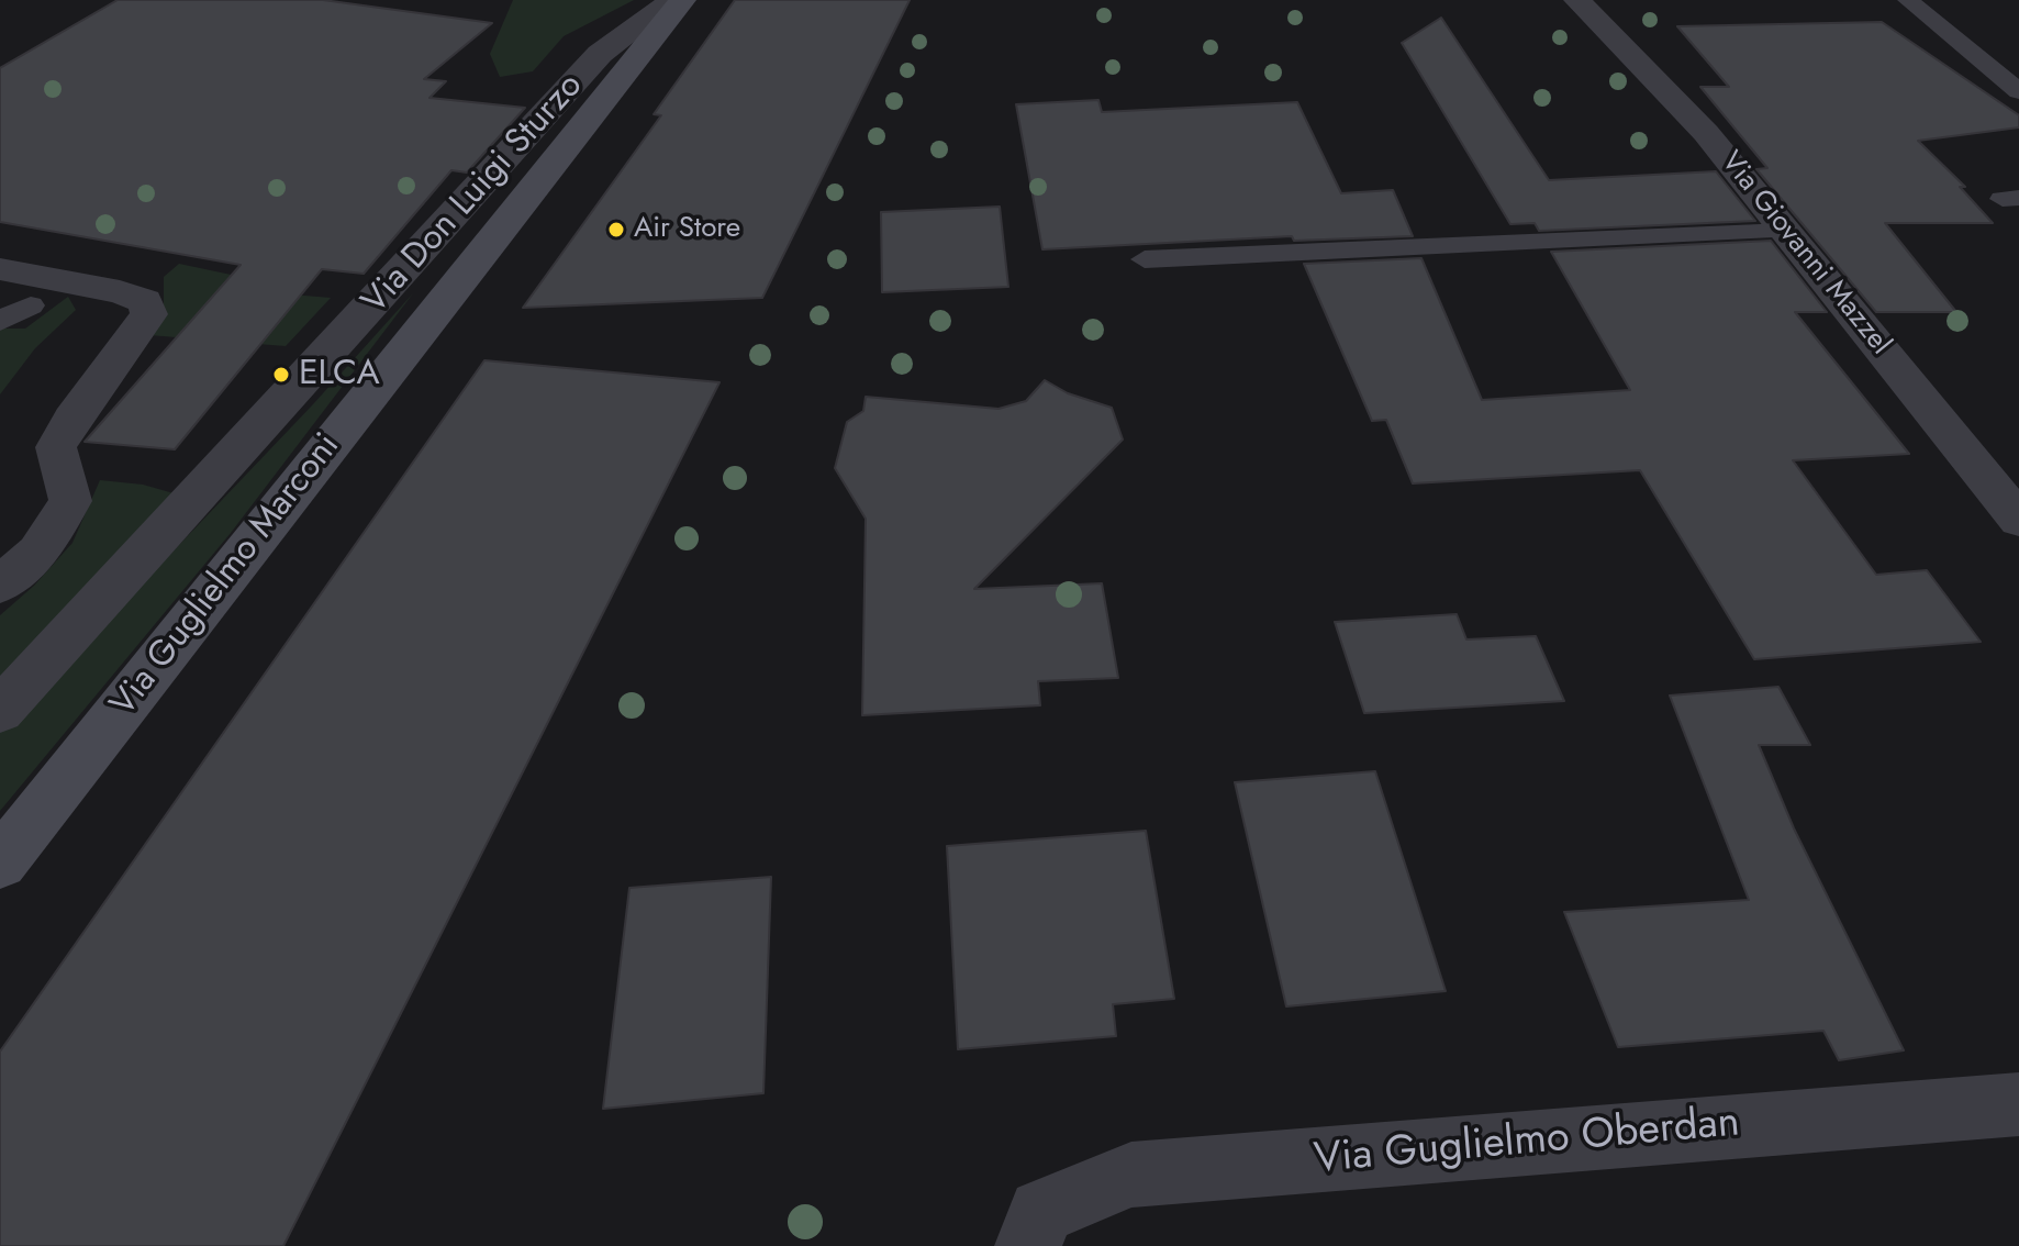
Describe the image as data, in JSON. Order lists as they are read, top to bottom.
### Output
{
  "streets": {
    "street": [
      "Via Don Luigi Sturzo",
      "Via Giovanni Mazzel",
      "Via Guglielmo Marconi",
      "Via Guglielmo Oberdan"
    ]
  },
  "places": ["Air Store", "ELCA"]
}
